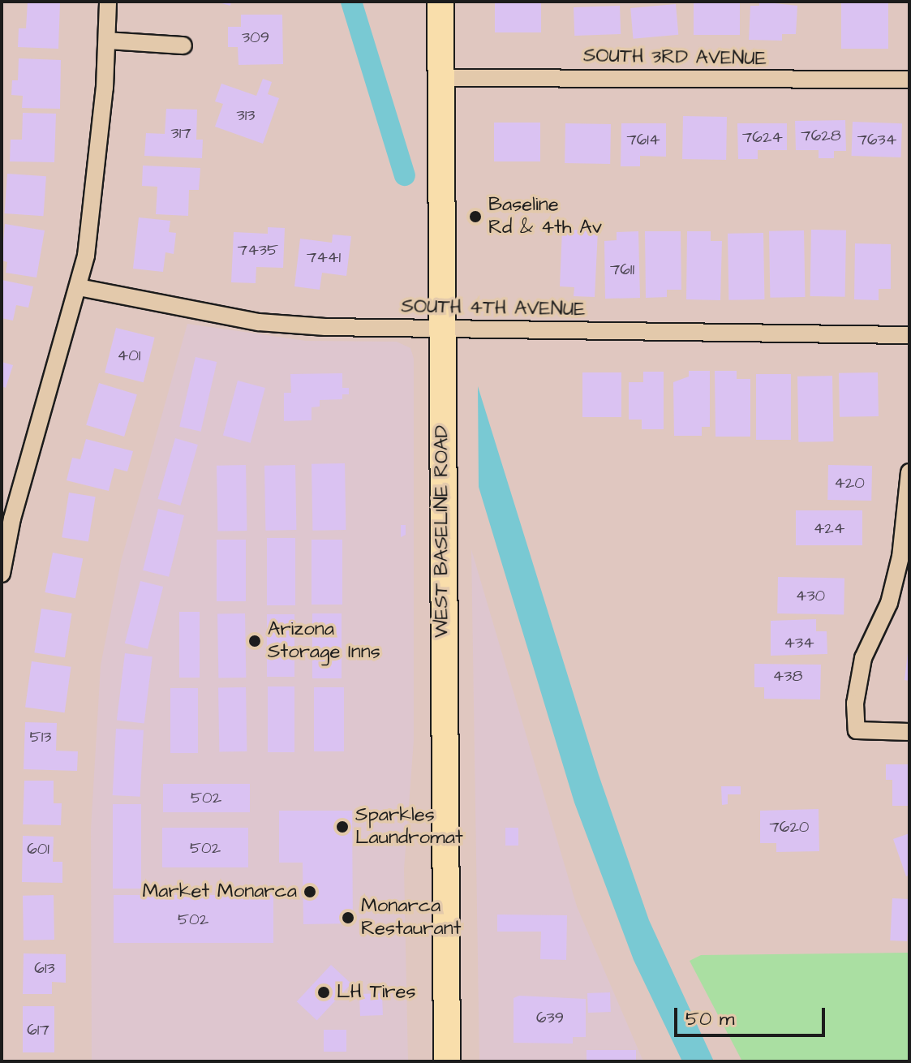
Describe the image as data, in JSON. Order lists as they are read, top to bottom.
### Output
{
  "streets": {
    "main road": ["WEST BASELINE ROAD"],
    "street": ["SOUTH 3RD AVENUE", "SOUTH 4TH AVENUE"]
  },
  "crossings": [
    ["SOUTH 3RD AVENUE", "WEST BASELINE ROAD"],
    ["SOUTH 4TH AVENUE", "WEST BASELINE ROAD"]
  ],
  "places": [
    "Baseline Rd & 4th Av",
    "Arizona Storage Inns",
    "Sparkles Laundromat",
    "Market Monarca",
    "Monarca Restaurant",
    "LH Tires"
  ],
  "house_numbers": [
    "309",
    "313",
    "317",
    "7628",
    "7624",
    "7614",
    "7634",
    "7435",
    "7441",
    "7611",
    "401",
    "420",
    "424",
    "430",
    "434",
    "438",
    "513",
    "502",
    "7620",
    "502",
    "601",
    "502",
    "613",
    "639",
    "617"
  ],
  "scale_bar": "50 m"
}
